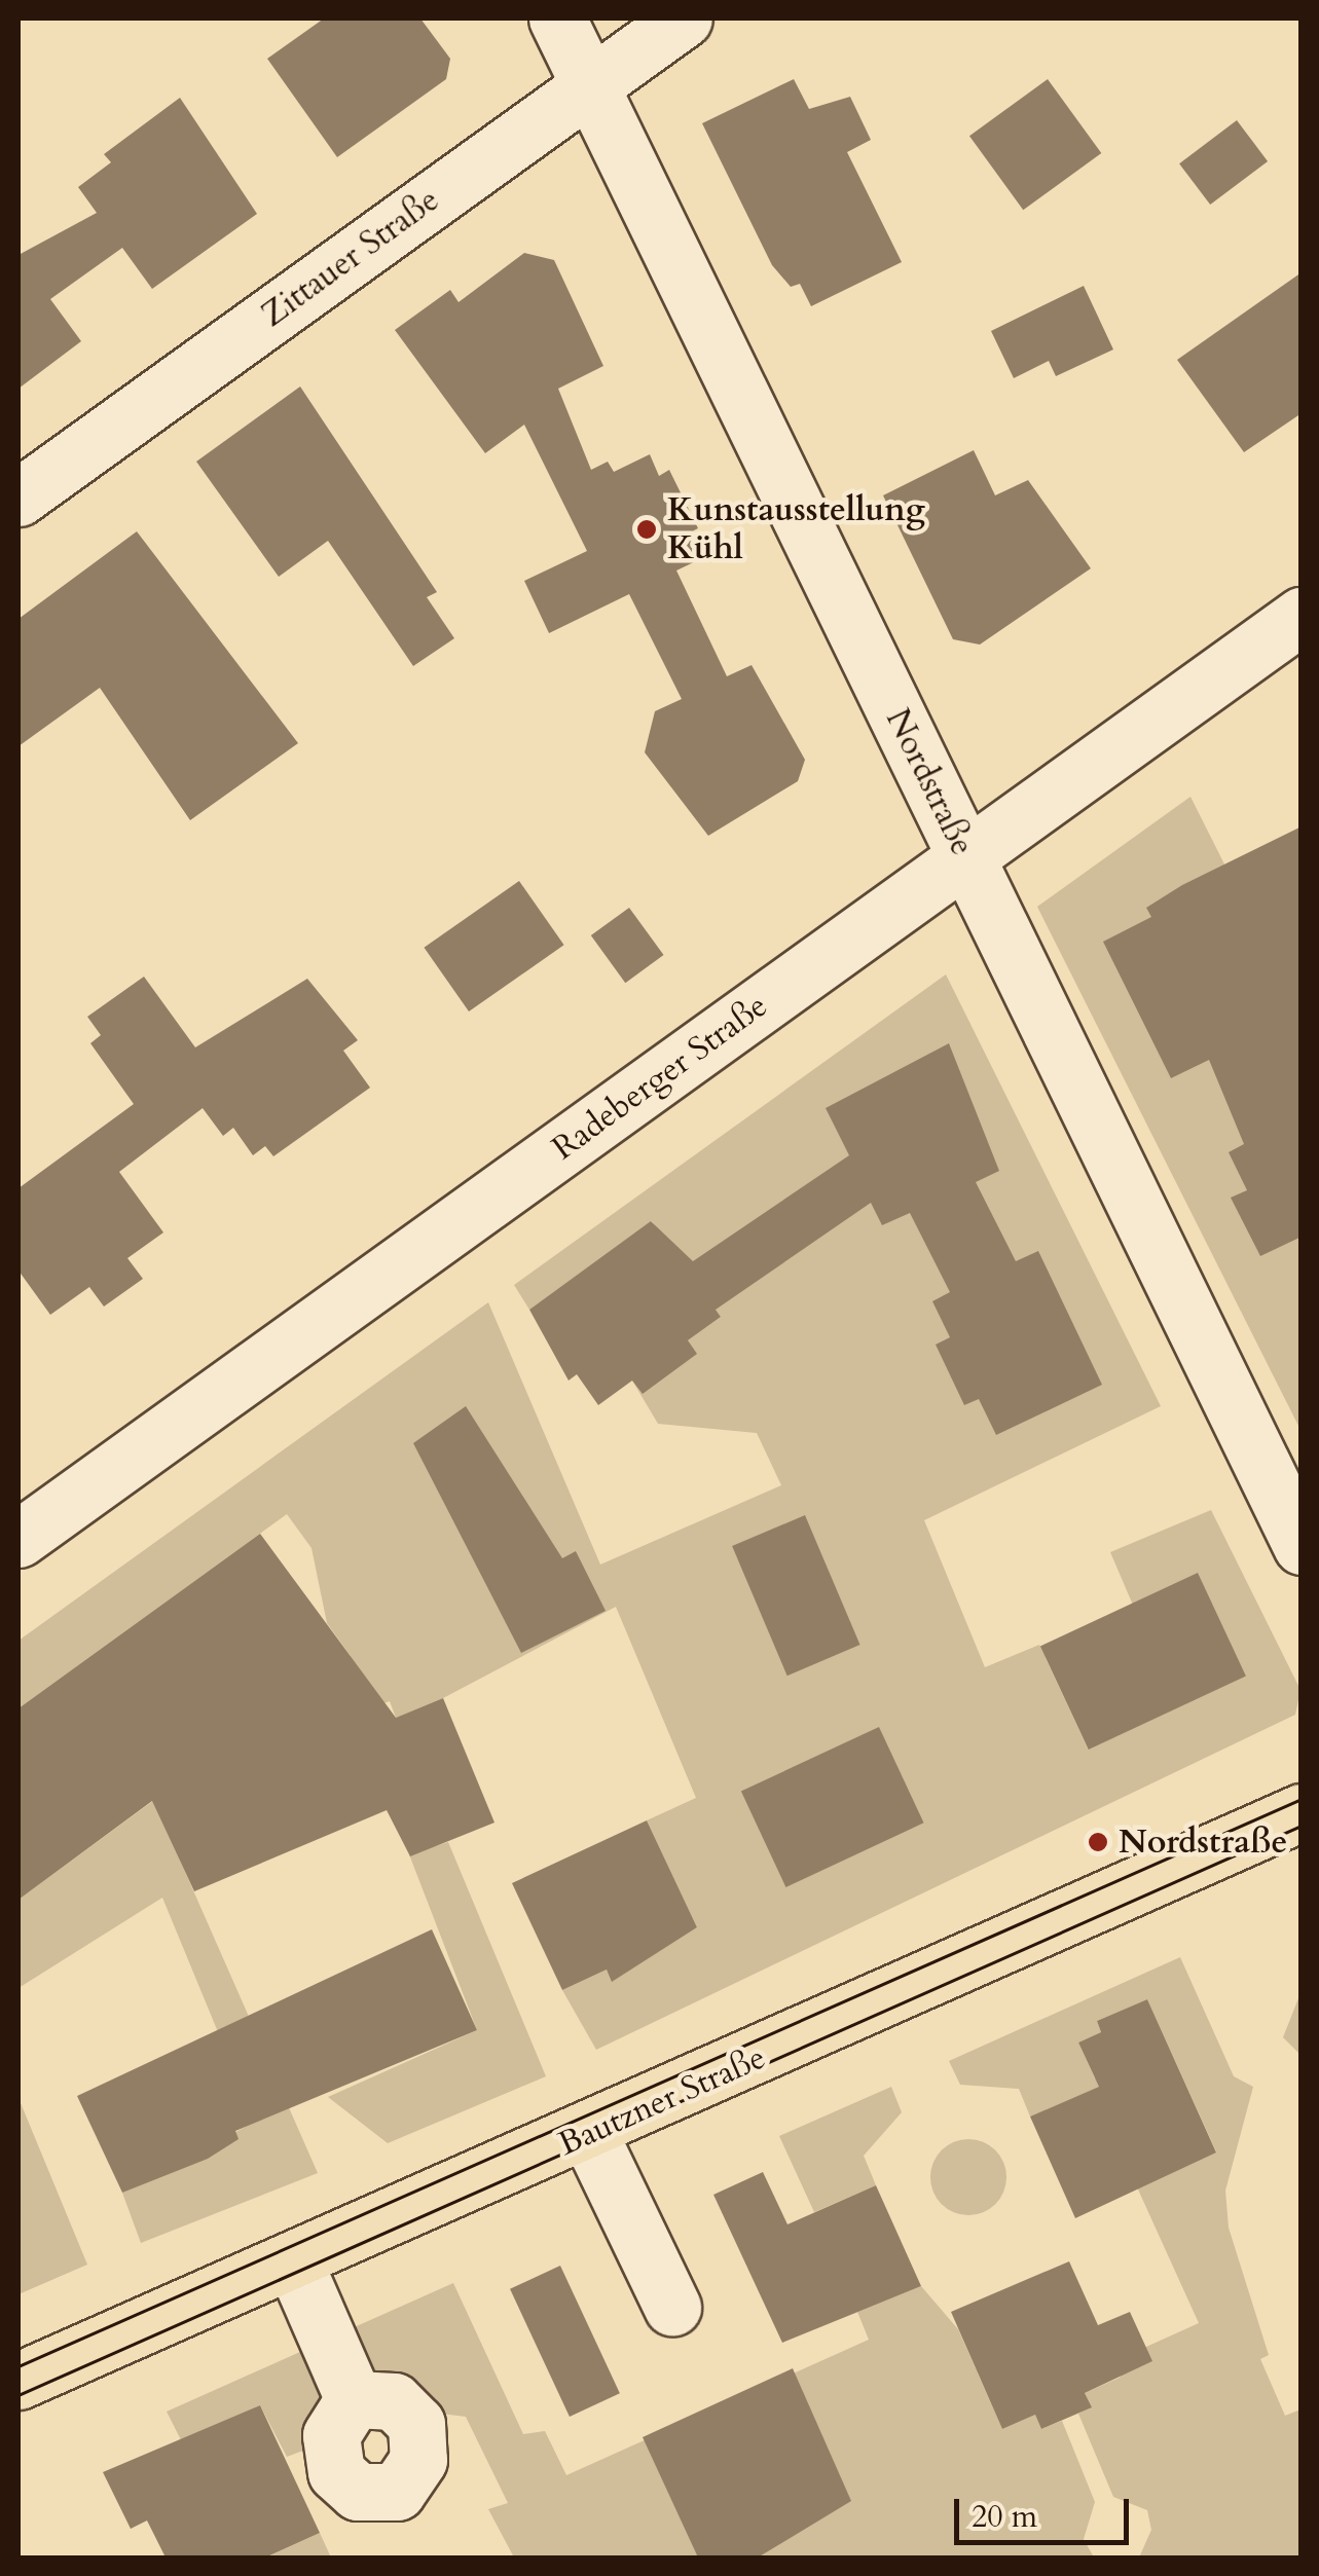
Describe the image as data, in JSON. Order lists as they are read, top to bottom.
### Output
{
  "streets": {
    "main road": ["Bautzner Straße"],
    "street": ["Zittauer Straße", "Nordstraße", "Radeberger Straße"]
  },
  "crossings": [
    ["Zittauer Straße", "Nordstraße"],
    ["Nordstraße", "Radeberger Straße"]
  ],
  "places": ["Kunstausstellung Kühl", "Nordstraße"],
  "scale_bar": "20 m"
}
